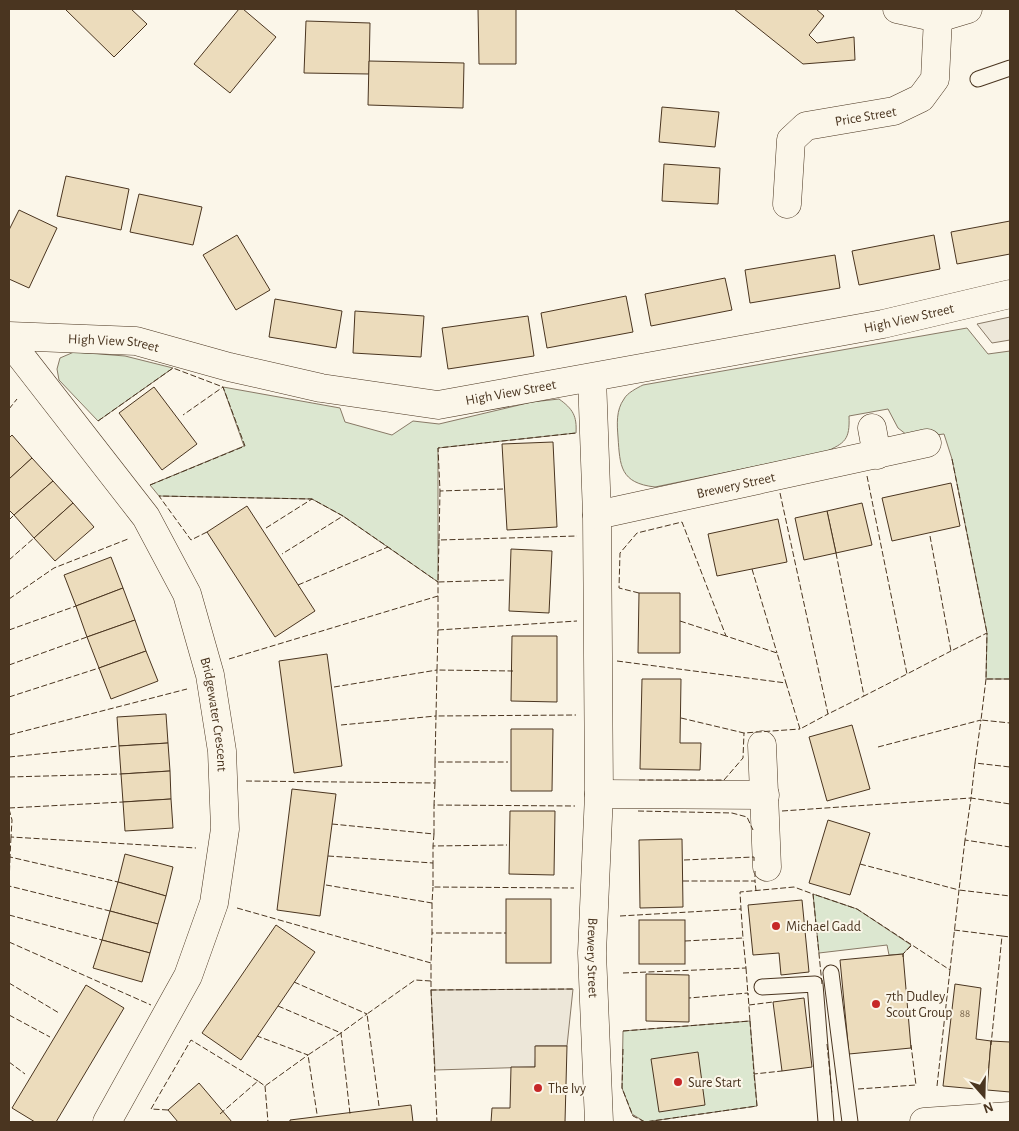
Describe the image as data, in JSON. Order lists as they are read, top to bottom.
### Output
{
  "streets": {
    "street": [
      "Price Street",
      "High View Street",
      "Brewery Street",
      "Bridgewater Crescent"
    ]
  },
  "crossings": [
    ["High View Street", "Brewery Street"]
  ],
  "places": [
    "Michael Gadd",
    "7th Dudley Scout Group",
    "Sure Start",
    "The Ivy"
  ],
  "house_numbers": ["88"],
  "north": "bottom"
}
